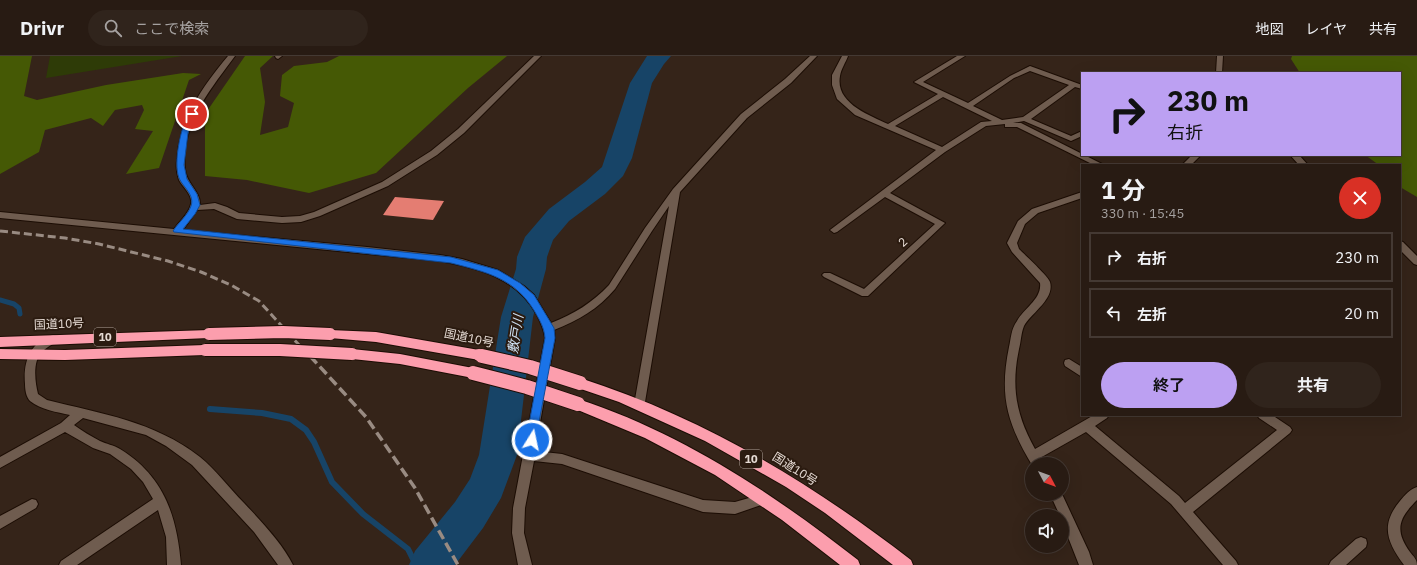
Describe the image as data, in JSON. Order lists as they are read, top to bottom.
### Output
{
  "streets": {
    "highway": ["国道10号", "10"],
    "street": ["2"]
  },
  "water": ["敷戸川"],
  "north": "bottom right",
  "page": {
    "header": "Drivr",
    "search": "ここで検索",
    "nav": ["地図", "レイヤ", "共有"],
    "turn": ["230 m", "右折"],
    "heading": ["1 分", "330 m · 15:45"],
    "list": [
      {
        "name": "右折",
        "value": "230 m"
      },
      {
        "name": "左折",
        "value": "20 m"
      }
    ],
    "buttons": ["終了", "共有"]
  }
}
